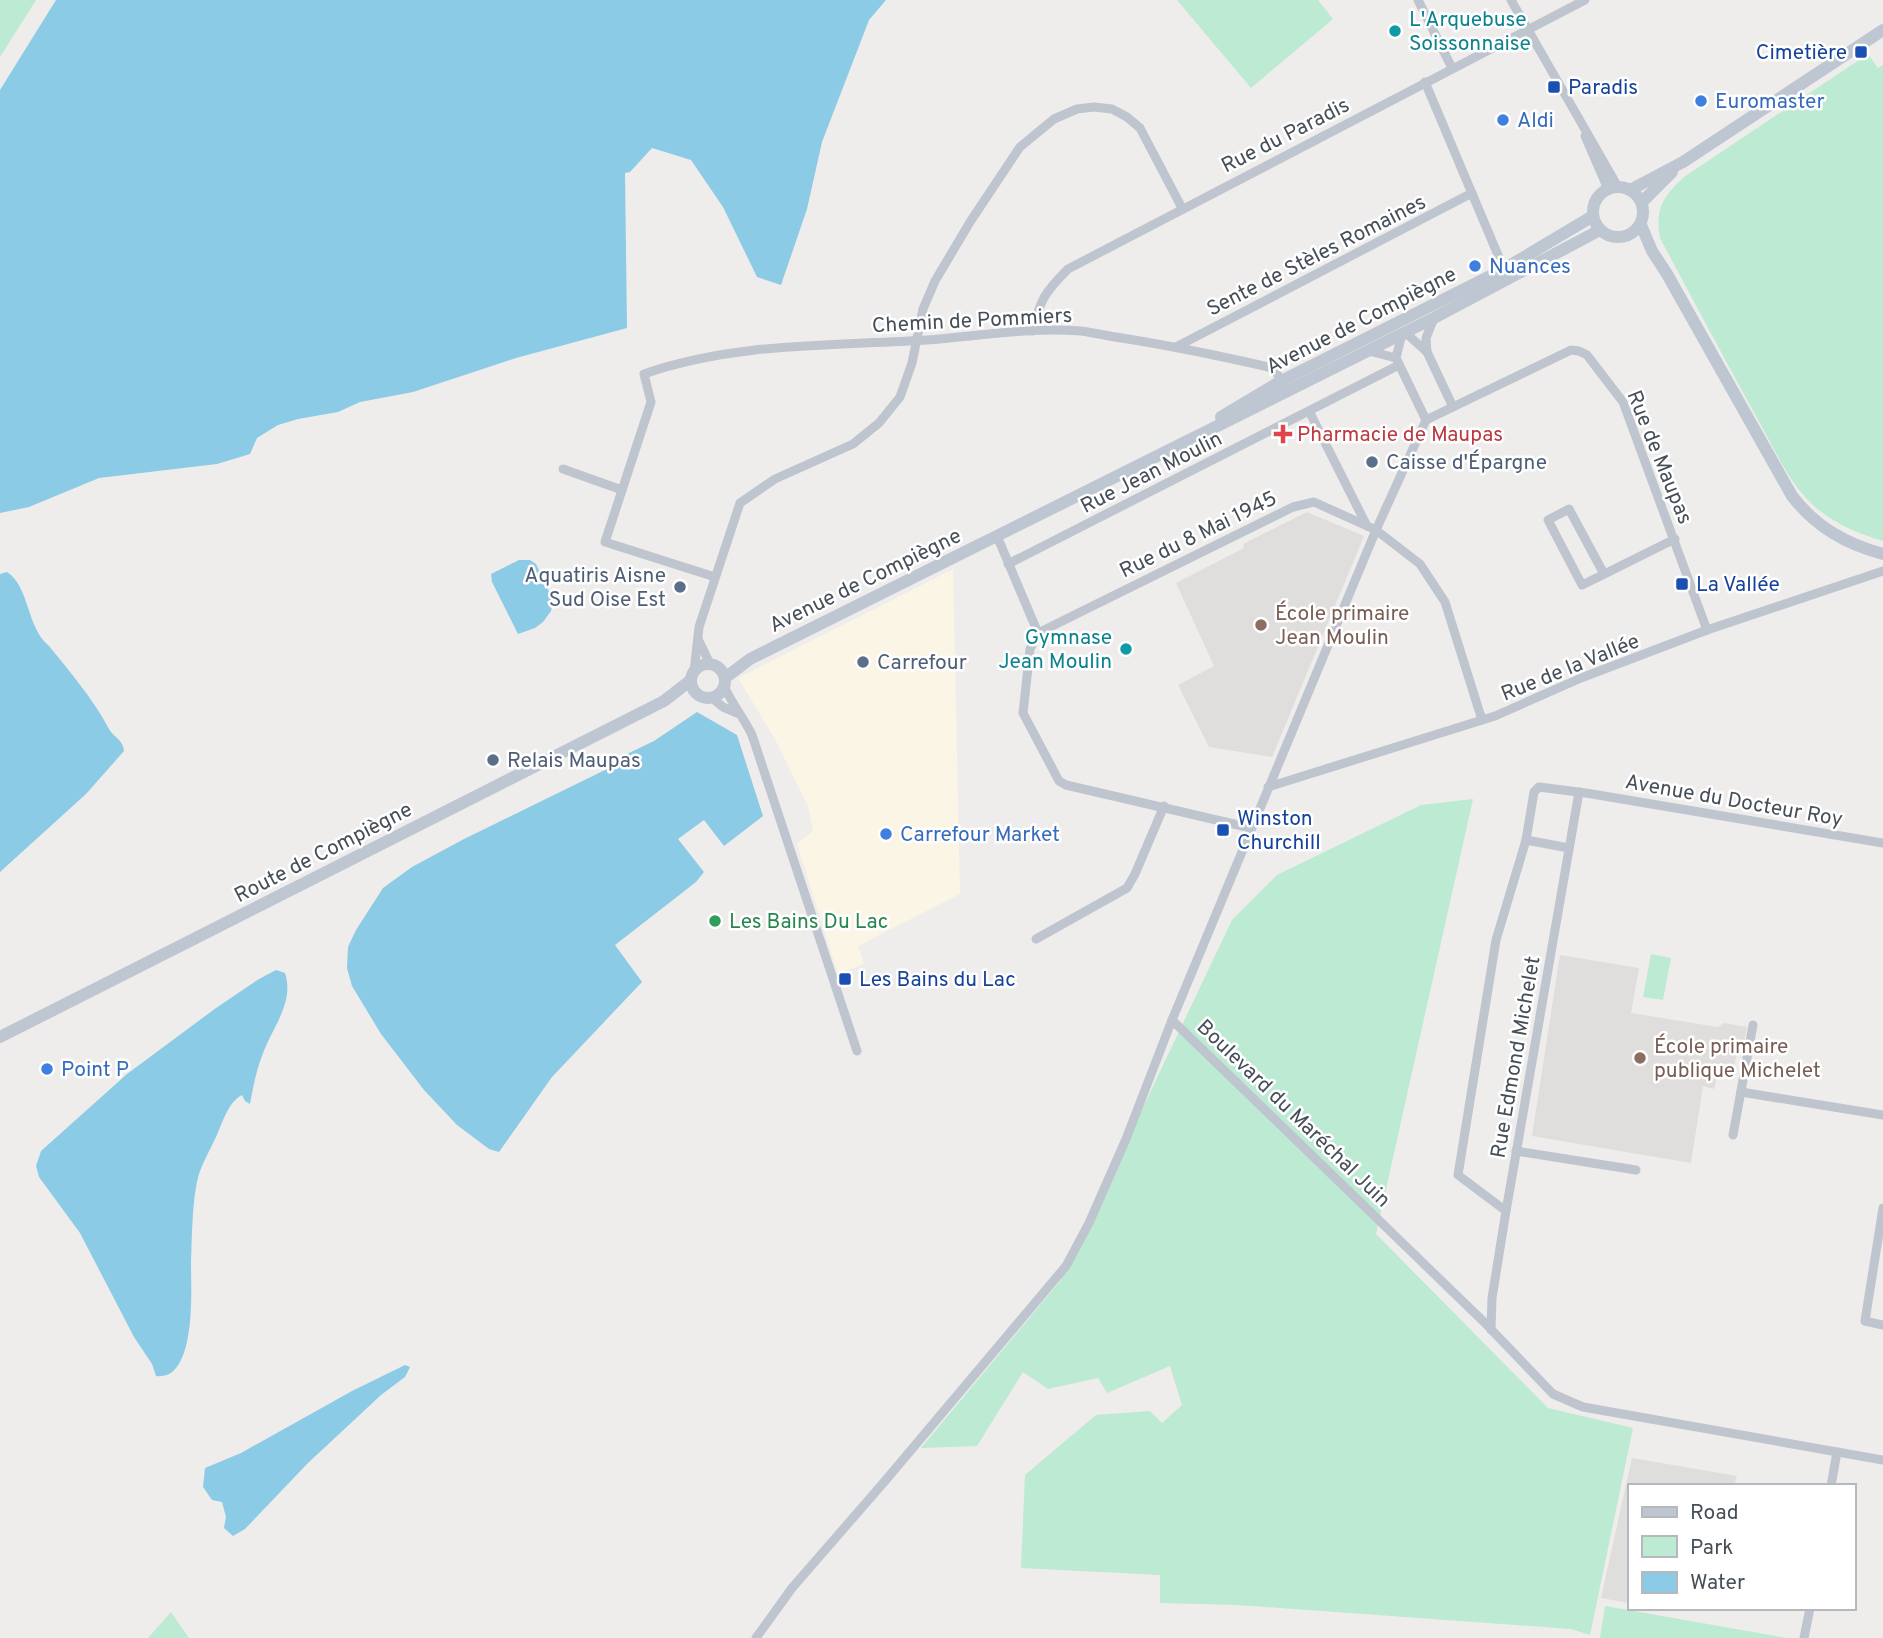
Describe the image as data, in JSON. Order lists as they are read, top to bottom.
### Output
{
  "streets": {
    "main road": ["Avenue de Compiègne", "Route de Compiègne"],
    "street": [
      "Rue du Paradis",
      "Sente de Stèles Romaines",
      "Chemin de Pommiers",
      "Rue de Maupas",
      "Rue Jean Moulin",
      "Rue du 8 Mai 1945",
      "Rue de la Vallée",
      "Avenue du Docteur Roy",
      "Rue Edmond Michelet",
      "Boulevard du Maréchal Juin"
    ]
  },
  "crossings": [
    ["Rue du Paradis", "Chemin de Pommiers"],
    ["Sente de Stèles Romaines", "Chemin de Pommiers"],
    ["Chemin de Pommiers", "Avenue de Compiègne"],
    ["Rue de Maupas", "Rue de la Vallée"],
    ["Rue de Maupas", "Boulevard du Maréchal Juin"],
    ["Rue du 8 Mai 1945", "Boulevard du Maréchal Juin"],
    ["Rue de la Vallée", "Boulevard du Maréchal Juin"],
    ["Avenue du Docteur Roy", "Rue Edmond Michelet"],
    ["Rue Edmond Michelet", "Boulevard du Maréchal Juin"]
  ],
  "places": {
    "other": [
      "L'Arquebuse Soissonnaise",
      "Euromaster",
      "Aldi",
      "Nuances",
      "Caisse d'Épargne",
      "Aquatiris Aisne Sud Oise Est",
      "École primaire Jean Moulin",
      "Gymnase Jean Moulin",
      "Carrefour",
      "Relais Maupas",
      "Carrefour Market",
      "Les Bains Du Lac",
      "École primaire publique Michelet",
      "Point P"
    ],
    "transit": [
      "Cimetière",
      "Paradis",
      "La Vallée",
      "Winston Churchill",
      "Les Bains du Lac"
    ],
    "health": ["Pharmacie de Maupas"]
  },
  "legend": ["Road", "Park", "Water"]
}
